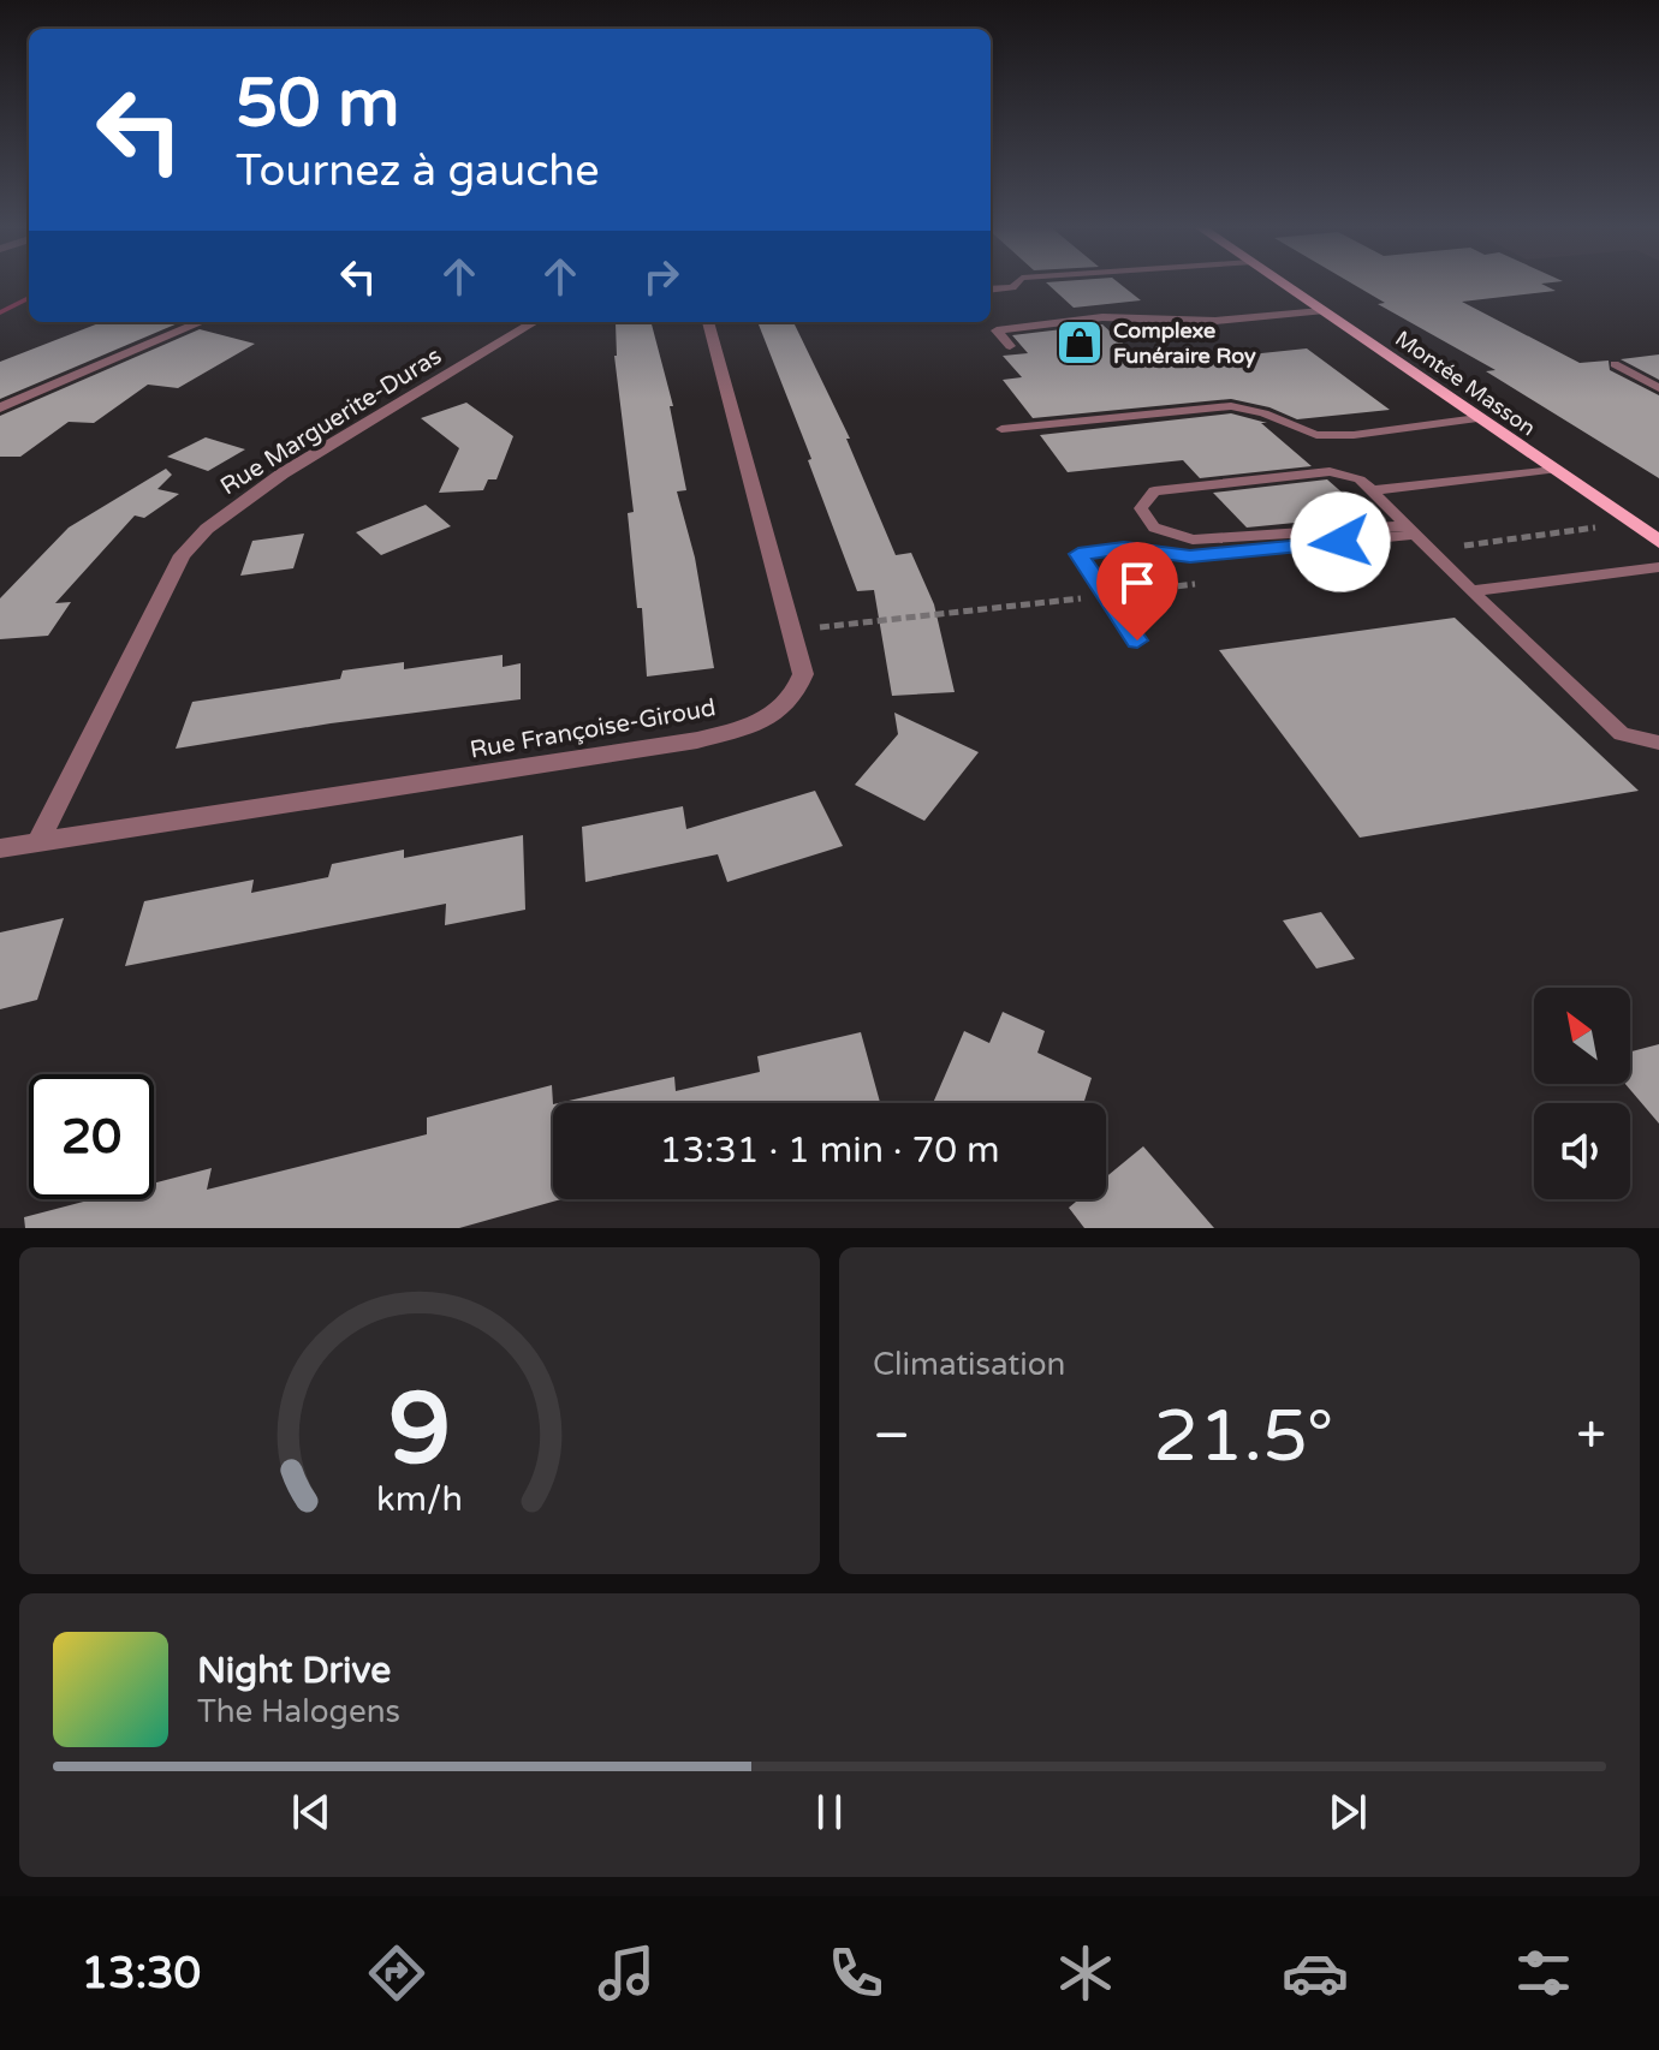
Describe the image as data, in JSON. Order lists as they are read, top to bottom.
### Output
{
  "streets": {
    "main road": ["Montée Masson"],
    "street": ["Rue Marguerite-Duras", "Rue Françoise-Giroud"]
  },
  "crossings": [
    ["Rue Marguerite-Duras", "Rue Françoise-Giroud"]
  ],
  "places": {
    "shop": ["Complexe Funéraire Roy"]
  },
  "north": "top left",
  "page": {
    "turn": ["50 m", "Tournez à gauche"],
    "limit": "20",
    "trip": "13:31 · 1 min · 70 m",
    "tile": "Climatisation",
    "heat": ["−", "21.5°", "+"],
    "song": ["Night Drive", "The Halogens"],
    "tabs": "13:30",
    "gauge": ["9", "km/h"]
  }
}
